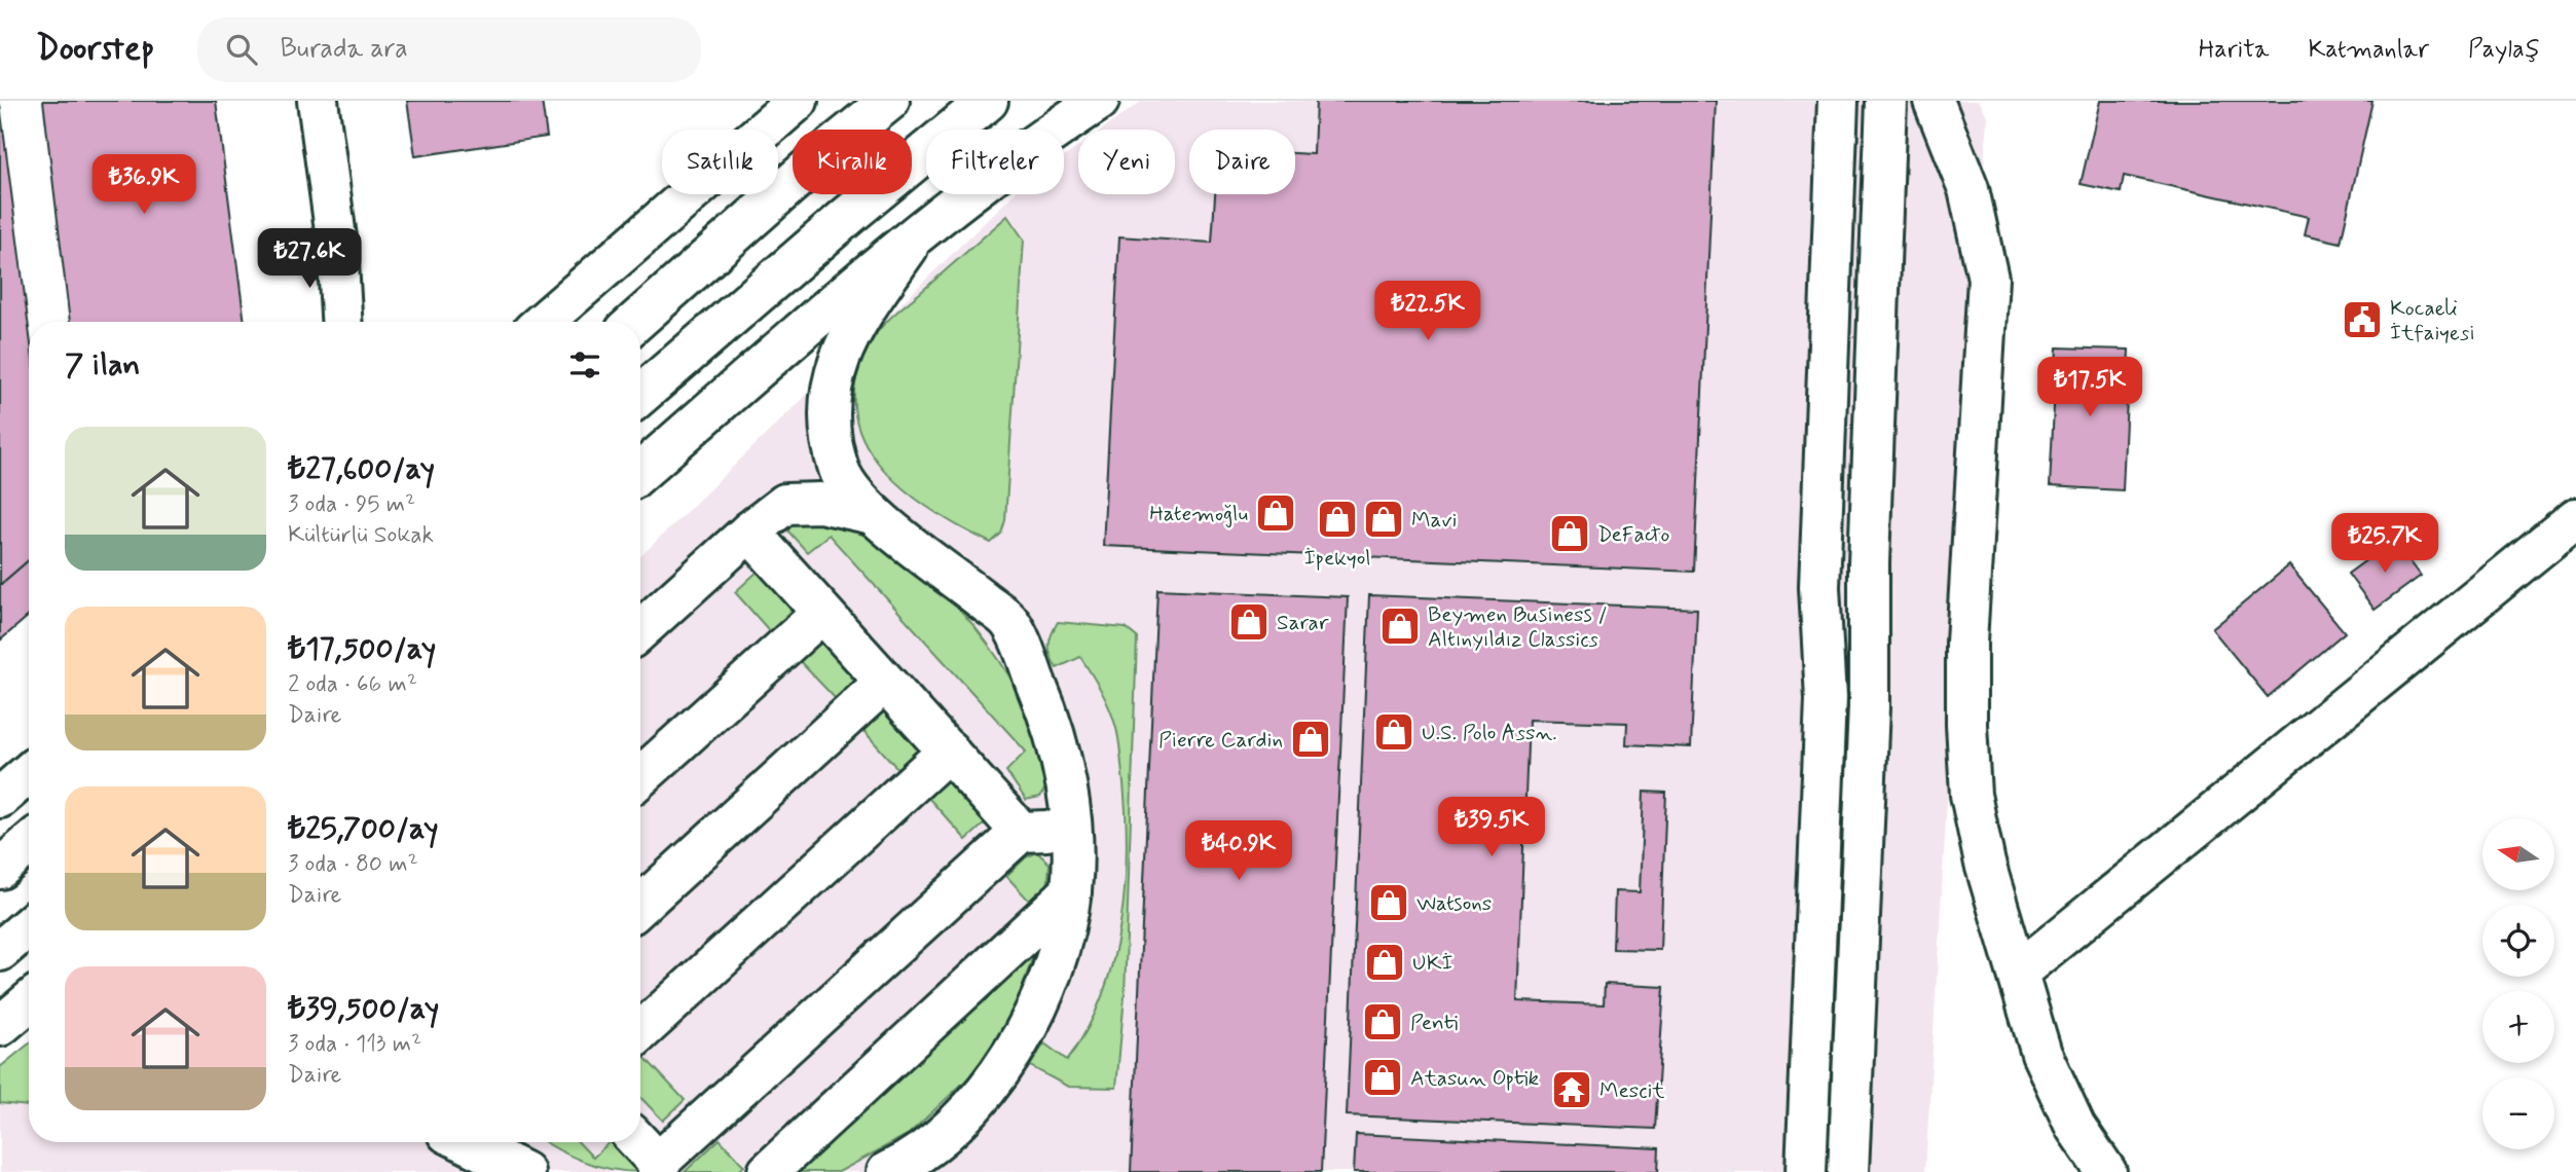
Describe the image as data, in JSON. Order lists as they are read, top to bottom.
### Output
{
  "places": {
    "public building": ["Kocaeli İtfaiyesi"],
    "shop": [
      "Hatemoğlu",
      "İpekyol",
      "Mavi",
      "DeFacto",
      "Sarar",
      "Beymen Business / Altınyıldız Classics",
      "U.S. Polo Assn.",
      "Pierre Cardin",
      "Watsons",
      "UKİ",
      "Penti",
      "Atasun Optik"
    ],
    "temple": ["Mescit"]
  },
  "north": "left",
  "page": {
    "header": "Doorstep",
    "search": "Burada ara",
    "nav": ["Harita", "Katmanlar", "Paylaş"],
    "chip": [
      "Satılık",
      "Kiralık",
      "Filtreler",
      "Yeni",
      "Daire"
    ],
    "price": [
      "₺36.9K",
      "₺27.6K",
      "₺22.5K",
      "₺17.5K",
      "₺25.7K",
      "₺39.5K",
      "₺40.9K"
    ],
    "heading": "7 ilan",
    "list": [
      {
        "name": "₺27,600/ay",
        "note": "3 oda · 95 m² · Kültürlü Sokak"
      },
      {
        "name": "₺17,500/ay",
        "note": "2 oda · 66 m² · Daire"
      },
      {
        "name": "₺25,700/ay",
        "note": "3 oda · 80 m² · Daire"
      },
      {
        "name": "₺39,500/ay",
        "note": "3 oda · 113 m² · Daire"
      }
    ],
    "map_buttons": ["+", "−"]
  }
}
